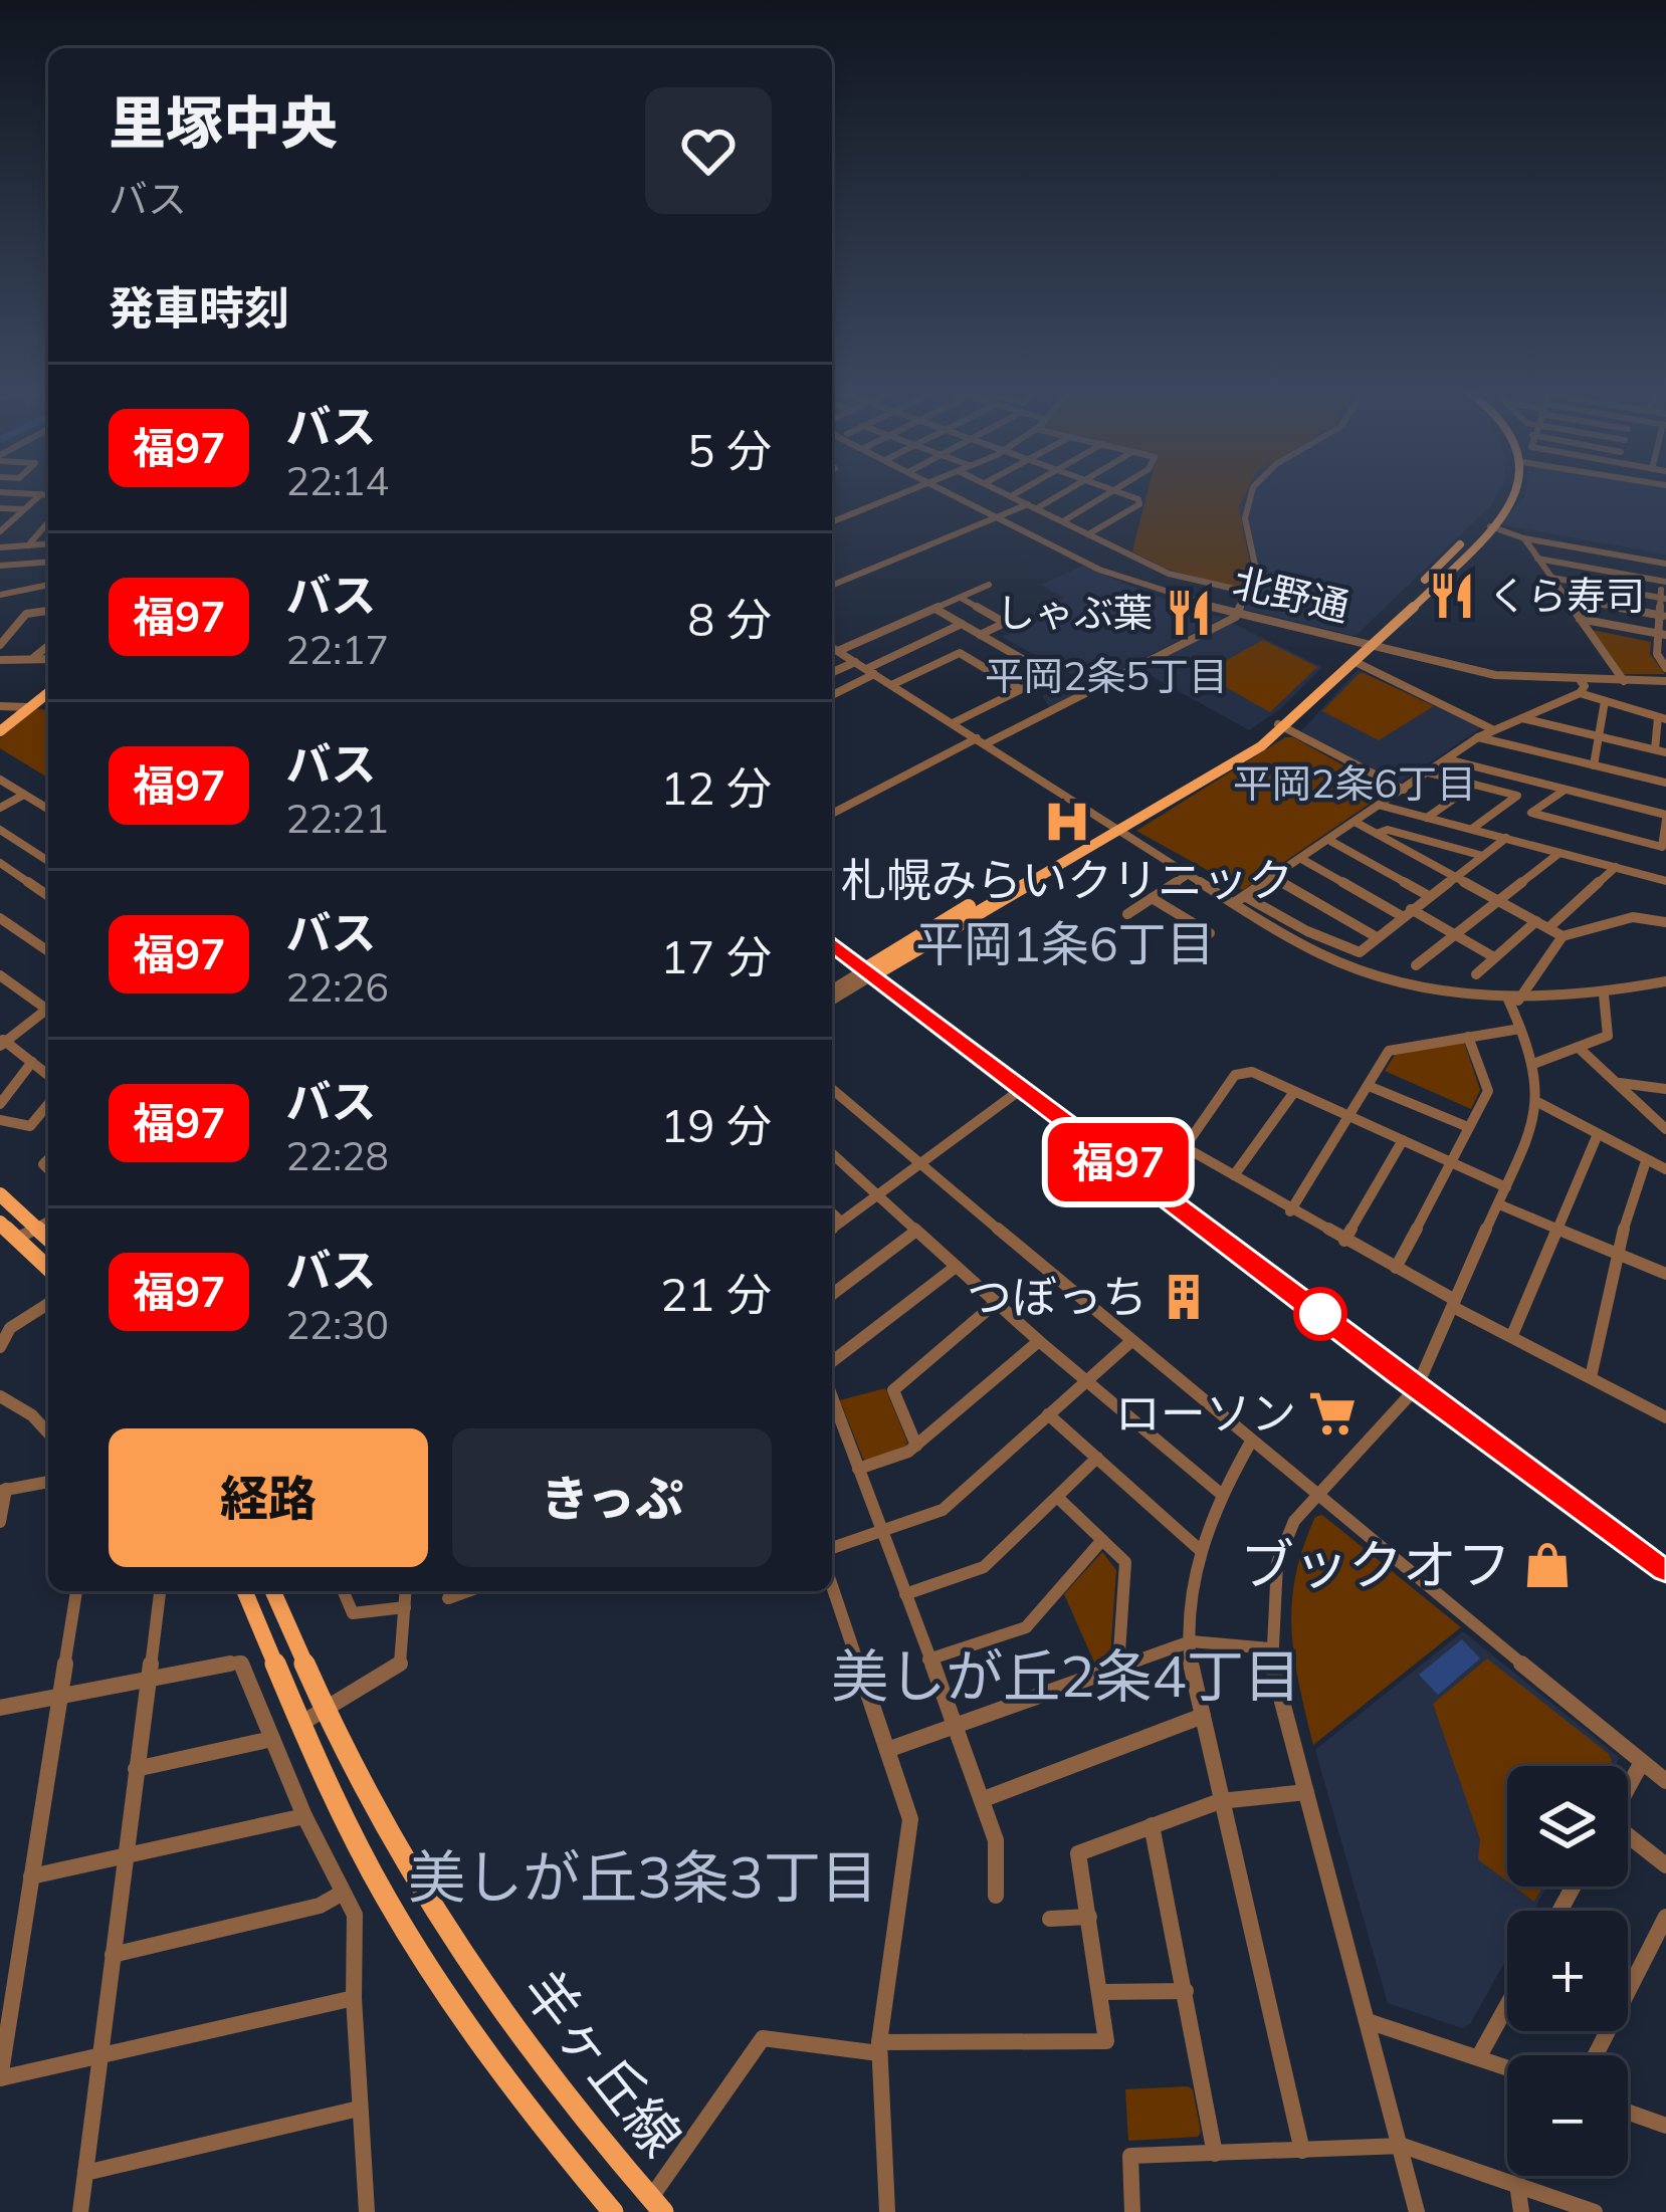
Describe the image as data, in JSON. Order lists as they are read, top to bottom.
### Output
{
  "streets": {
    "main road": ["羊ヶ丘線"],
    "street": ["北野通"]
  },
  "districts": [
    "平岡2条5丁目",
    "平岡2条6丁目",
    "平岡1条6丁目",
    "美しが丘2条4丁目",
    "美しが丘3条3丁目"
  ],
  "places": {
    "restaurant": ["くら寿司", "しゃぶ葉"],
    "hospital": ["札幌みらいクリニック"],
    "building": ["つぼっち"],
    "supermarket": ["ローソン"],
    "shop": ["ブックオフ"]
  },
  "lines": ["bus line 福97"],
  "page": {
    "on_map": "福97",
    "heading": [
      ["里塚中央", "バス"],
      "発車時刻"
    ],
    "list": [
      {
        "mark": "福97",
        "name": "バス",
        "note": "22:14",
        "value": "5 分"
      },
      {
        "mark": "福97",
        "name": "バス",
        "note": "22:17",
        "value": "8 分"
      },
      {
        "mark": "福97",
        "name": "バス",
        "note": "22:21",
        "value": "12 分"
      },
      {
        "mark": "福97",
        "name": "バス",
        "note": "22:26",
        "value": "17 分"
      },
      {
        "mark": "福97",
        "name": "バス",
        "note": "22:28",
        "value": "19 分"
      },
      {
        "mark": "福97",
        "name": "バス",
        "note": "22:30",
        "value": "21 分"
      }
    ],
    "buttons": ["経路", "きっぷ"],
    "map_buttons": ["+", "−"]
  }
}
